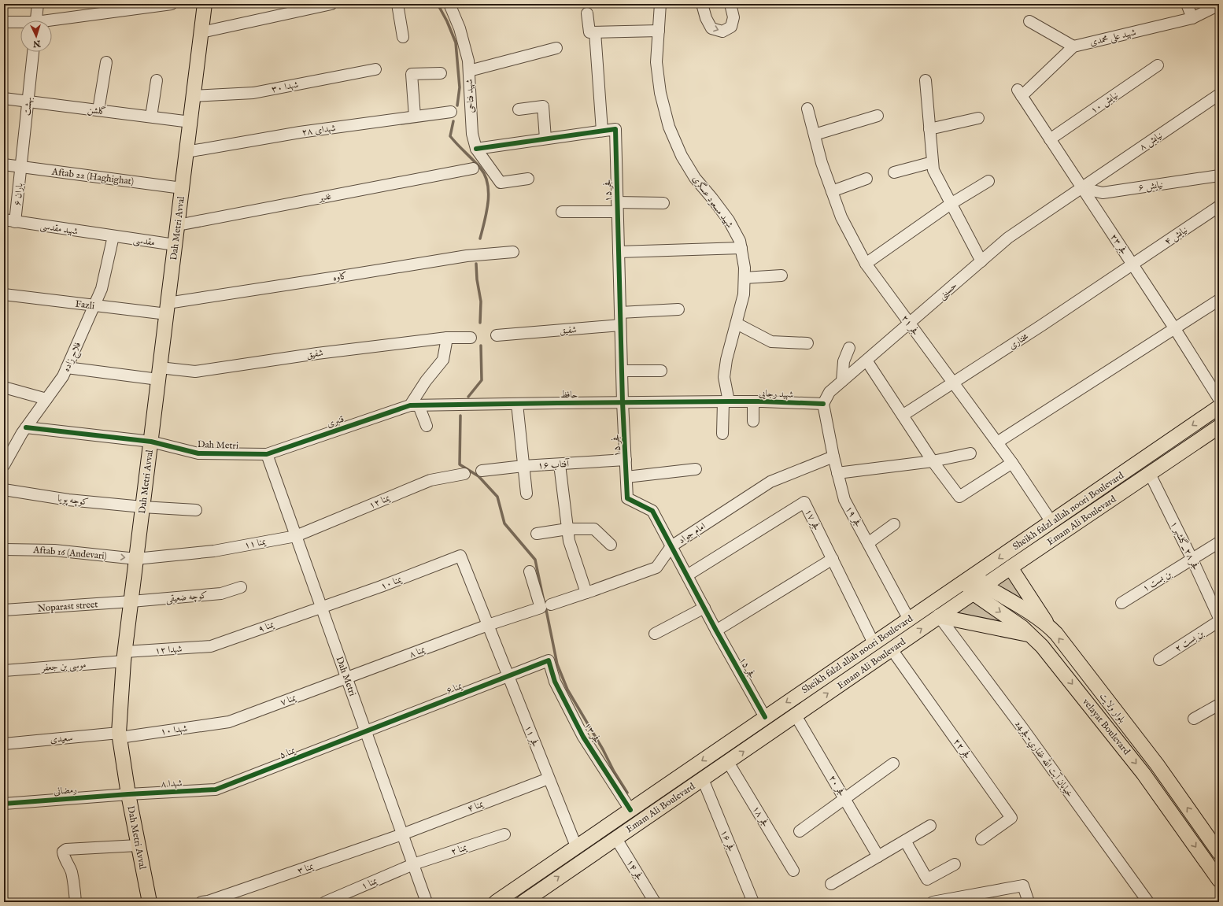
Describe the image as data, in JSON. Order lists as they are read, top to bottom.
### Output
{
  "streets": {
    "main road": [
      "Dah Metri Avval",
      "Sheikh falzl allah noori Boulevard",
      "Emam Ali Boulevard",
      "بلوار ولایت",
      "velayat Boulevard"
    ],
    "street": [
      "شهید علی محمدی",
      "شهدا ۳۰",
      "شهید فتاحی",
      "نیایش ۱۰",
      "بهشت",
      "گلشن",
      "شهدای ۲۸",
      "نیایش ۸",
      "Aftab 22 (Haghighat)",
      "نیایش ۶",
      "فجر ۱۵",
      "باران ۶",
      "غدیر",
      "شهید مسعود عسگری",
      "شهید مقدسی",
      "نیایش ۴",
      "مقدسی",
      "فجر ۲۳",
      "کاوه",
      "حسینی",
      "Fazli",
      "فجر ۲۱",
      "شفیق",
      "مختاری",
      "فلاح زاده",
      "شهید رجایی",
      "حافظ",
      "قنبری",
      "Dah Metri",
      "آفتاب ۱۶",
      "کوچه پویا",
      "یمنا ۱۲",
      "فجر ۱۹",
      "فجر ۱۷",
      "امام جواد",
      "یمنا ۱۱",
      "فجر ۲۸_گلشهر ۱",
      "Aftab 16 (Andevari)",
      "بن بست ۱",
      "یمنا ۱۰",
      "کوچه ضعیقی",
      "Noparast street",
      "یمنا ۹",
      "بن بست ۲",
      "شهدا ۱۲",
      "یمنا ۸",
      "موسی بن جعفر",
      "یمنا ۶",
      "یمنا ۷",
      "شهدا ۱۰",
      "فجر ۱۳",
      "فجر ۱۱",
      "سعیدی",
      "فجر ۲۲",
      "یمنا ۵",
      "خيابان آيت الله غفاري-فجر24",
      "شهدا ۸",
      "فجر ۲۰",
      "رمضانی",
      "یمنا ۴",
      "فجر ۱۸",
      "فجر ۱۶",
      "یمنا ۲",
      "یمنا ۳",
      "فجر ۱۴",
      "یمنا ۱"
    ]
  },
  "crossings": [
    ["شهید علی محمدی", "فجر ۲۳"],
    ["شهدا ۳۰", "Dah Metri Avval"],
    ["نیایش ۱۰", "فجر ۲۳"],
    ["بهشت", "گلشن"],
    ["بهشت", "Aftab 22 (Haghighat)"],
    ["بهشت", "باران ۶"],
    ["گلشن", "Dah Metri Avval"],
    ["شهدای ۲۸", "Dah Metri Avval"],
    ["نیایش ۸", "نیایش ۶"],
    ["نیایش ۸", "فجر ۲۳"],
    ["نیایش ۸", "حسینی"],
    ["Aftab 22 (Haghighat)", "باران ۶"],
    ["Aftab 22 (Haghighat)", "Dah Metri Avval"],
    ["نیایش ۶", "فجر ۲۳"],
    ["نیایش ۶", "حسینی"],
    ["فجر ۱۵", "شفیق"],
    ["فجر ۱۵", "حافظ"],
    ["فجر ۱۵", "آفتاب ۱۶"],
    ["فجر ۱۵", "Sheikh falzl allah noori Boulevard"],
    ["فجر ۱۵", "فجر ۱۷"],
    ["فجر ۱۵", "امام جواد"],
    ["باران ۶", "شهید مقدسی"],
    ["غدیر", "Dah Metri Avval"],
    ["شهید مسعود عسگری", "شهید رجایی"],
    ["شهید مسعود عسگری", "حافظ"],
    ["شهید مقدسی", "مقدسی"],
    ["شهید مقدسی", "فلاح زاده"],
    ["Dah Metri Avval", "مقدسی"],
    ["Dah Metri Avval", "کاوه"],
    ["Dah Metri Avval", "Fazli"],
    ["Dah Metri Avval", "شفیق"],
    ["Dah Metri Avval", "Dah Metri"],
    ["Dah Metri Avval", "کوچه پویا"],
    ["Dah Metri Avval", "یمنا ۱۱"],
    ["Dah Metri Avval", "Aftab 16 (Andevari)"],
    ["Dah Metri Avval", "کوچه ضعیقی"],
    ["Dah Metri Avval", "Noparast street"],
    ["Dah Metri Avval", "شهدا ۱۲"],
    ["Dah Metri Avval", "موسی بن جعفر"],
    ["Dah Metri Avval", "شهدا ۱۰"],
    ["Dah Metri Avval", "سعیدی"],
    ["Dah Metri Avval", "شهدا ۸"],
    ["Dah Metri Avval", "رمضانی"],
    ["نیایش ۴", "فجر ۲۳"],
    ["نیایش ۴", "مختاری"],
    ["مقدسی", "فلاح زاده"],
    ["فجر ۲۳", "حسینی"],
    ["فجر ۲۳", "مختاری"],
    ["کاوه", "Fazli"],
    ["حسینی", "فجر ۲۱"],
    ["حسینی", "شهید رجایی"],
    ["حسینی", "فجر ۱۹"],
    ["Fazli", "فلاح زاده"],
    ["فجر ۲۱", "مختاری"],
    ["فجر ۲۱", "Sheikh falzl allah noori Boulevard"],
    ["شفیق", "فلاح زاده"],
    ["فلاح زاده", "Dah Metri"],
    ["شهید رجایی", "حافظ"],
    ["شهید رجایی", "فجر ۱۹"],
    ["حافظ", "قنبری"],
    ["قنبری", "Dah Metri"],
    ["Dah Metri", "یمنا ۱۲"],
    ["Dah Metri", "یمنا ۱۱"],
    ["Dah Metri", "یمنا ۱۰"],
    ["Dah Metri", "یمنا ۹"],
    ["Dah Metri", "یمنا ۸"],
    ["Dah Metri", "یمنا ۶"],
    ["Dah Metri", "یمنا ۷"],
    ["Dah Metri", "یمنا ۵"],
    ["Dah Metri", "یمنا ۴"],
    ["Dah Metri", "یمنا ۲"],
    ["Dah Metri", "یمنا ۳"],
    ["Dah Metri", "یمنا ۱"],
    ["یمنا ۱۲", "یمنا ۱۱"],
    ["Sheikh falzl allah noori Boulevard", "فجر ۱۹"],
    ["Sheikh falzl allah noori Boulevard", "فجر ۱۷"],
    ["Sheikh falzl allah noori Boulevard", "فجر ۱۳"],
    ["Sheikh falzl allah noori Boulevard", "فجر ۱۱"],
    ["فجر ۱۹", "امام جواد"],
    ["Emam Ali Boulevard", "فجر ۲۸_گلشهر ۱"],
    ["Emam Ali Boulevard", "بلوار ولایت"],
    ["Emam Ali Boulevard", "velayat Boulevard"],
    ["Emam Ali Boulevard", "فجر ۲۲"],
    ["Emam Ali Boulevard", "خيابان آيت الله غفاري-فجر24"],
    ["Emam Ali Boulevard", "فجر ۲۰"],
    ["Emam Ali Boulevard", "فجر ۱۸"],
    ["Emam Ali Boulevard", "فجر ۱۶"],
    ["Emam Ali Boulevard", "فجر ۱۴"],
    ["یمنا ۱۱", "Aftab 16 (Andevari)"],
    ["فجر ۲۸_گلشهر ۱", "بن بست ۱"],
    ["یمنا ۱۰", "یمنا ۹"],
    ["یمنا ۱۰", "فجر ۱۱"],
    ["کوچه ضعیقی", "Noparast street"],
    ["یمنا ۹", "شهدا ۱۲"],
    ["شهدا ۱۲", "موسی بن جعفر"],
    ["یمنا ۸", "یمنا ۷"],
    ["یمنا ۸", "فجر ۱۱"],
    ["یمنا ۶", "فجر ۱۳"],
    ["یمنا ۶", "فجر ۱۱"],
    ["یمنا ۶", "یمنا ۵"],
    ["یمنا ۷", "شهدا ۱۰"],
    ["بلوار ولایت", "velayat Boulevard"],
    ["شهدا ۱۰", "سعیدی"],
    ["فجر ۱۱", "یمنا ۴"],
    ["یمنا ۵", "شهدا ۸"],
    ["شهدا ۸", "رمضانی"],
    ["یمنا ۴", "یمنا ۳"],
    ["یمنا ۲", "یمنا ۱"]
  ],
  "one_way": [
    "Sheikh falzl allah noori Boulevard",
    "Emam Ali Boulevard",
    "Aftab 16 (Andevari)",
    "بلوار ولایت",
    "velayat Boulevard"
  ],
  "north": "bottom"
}
